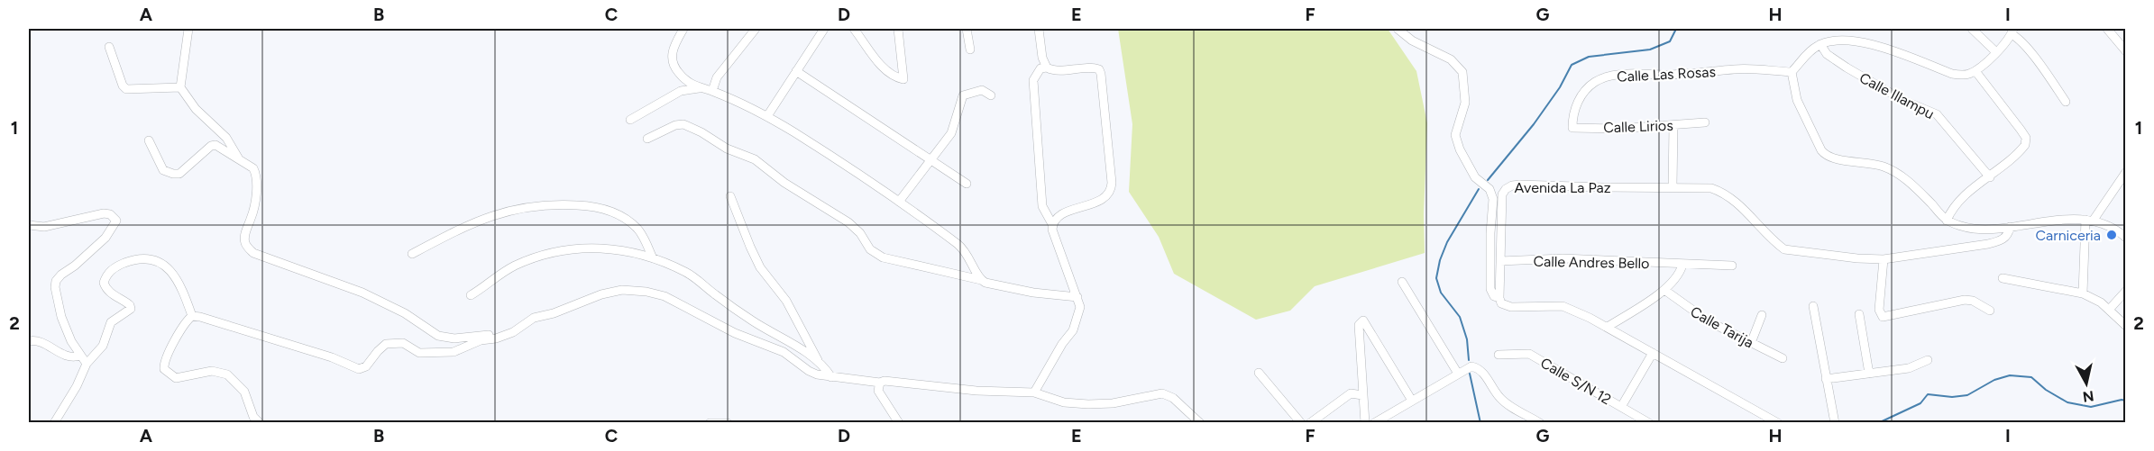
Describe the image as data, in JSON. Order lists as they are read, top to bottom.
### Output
{
  "streets": {
    "street": [
      "Calle Las Rosas",
      "Calle Illampu",
      "Calle Lirios",
      "Avenida La Paz",
      "Calle Andres Bello",
      "Calle Tarija",
      "Calle S/N 12"
    ]
  },
  "crossings": [
    ["Calle Las Rosas", "Calle Lirios"],
    ["Avenida La Paz", "Calle Andres Bello"]
  ],
  "places": ["Carniceria"],
  "north": "bottom",
  "grid": {
    "columns": [
      "A",
      "B",
      "C",
      "D",
      "E",
      "F",
      "G",
      "H",
      "I"
    ],
    "rows": ["1", "2"]
  }
}
